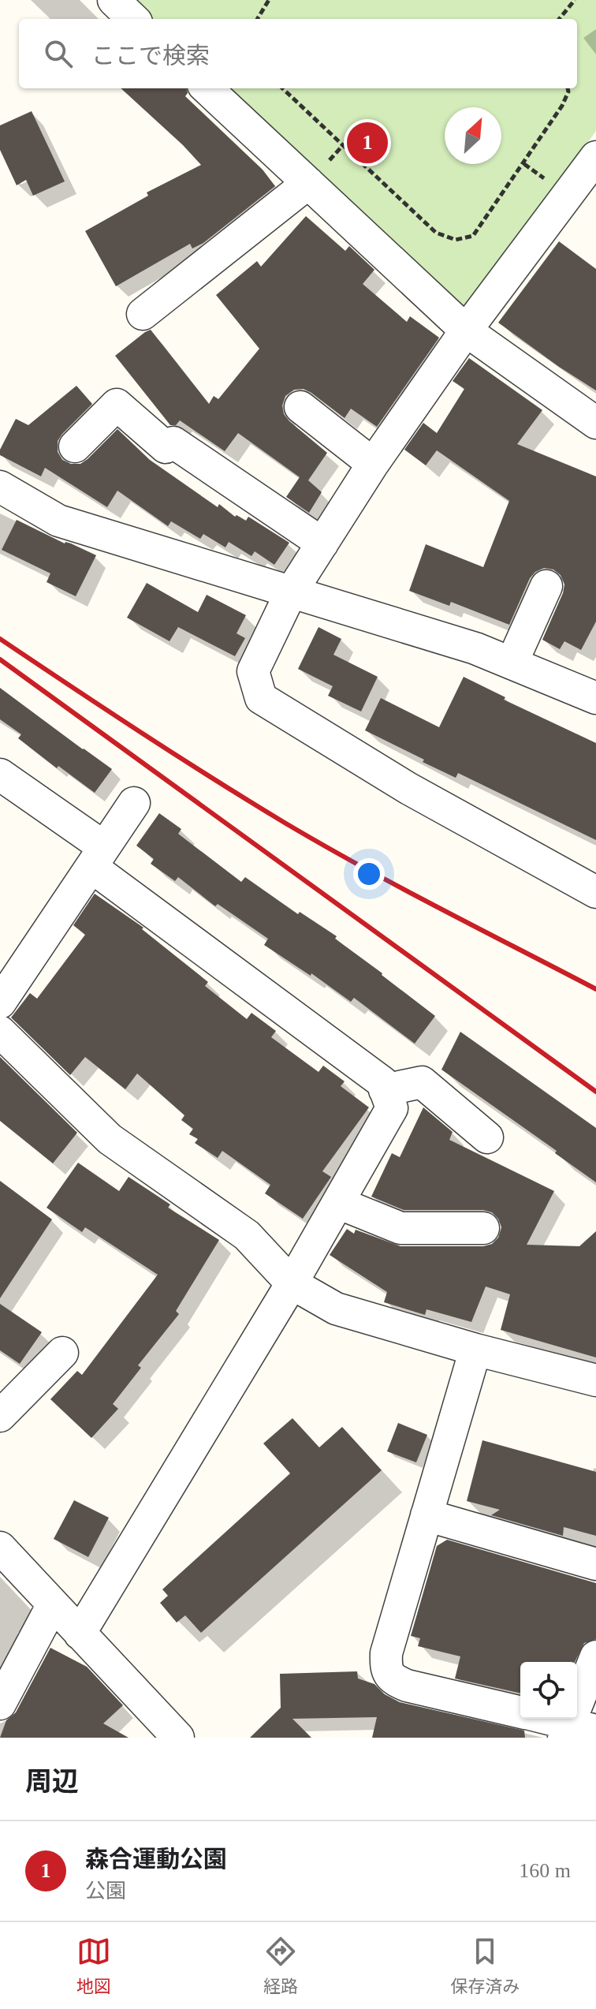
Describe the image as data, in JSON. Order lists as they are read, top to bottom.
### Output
{
  "north": "top right",
  "page": {
    "search": "ここで検索",
    "pins": "1",
    "heading": "周辺",
    "list": [
      {
        "mark": "1",
        "name": "森合運動公園",
        "note": "公園",
        "value": "160 m"
      }
    ],
    "nav": ["地図", "経路", "保存済み"]
  }
}
